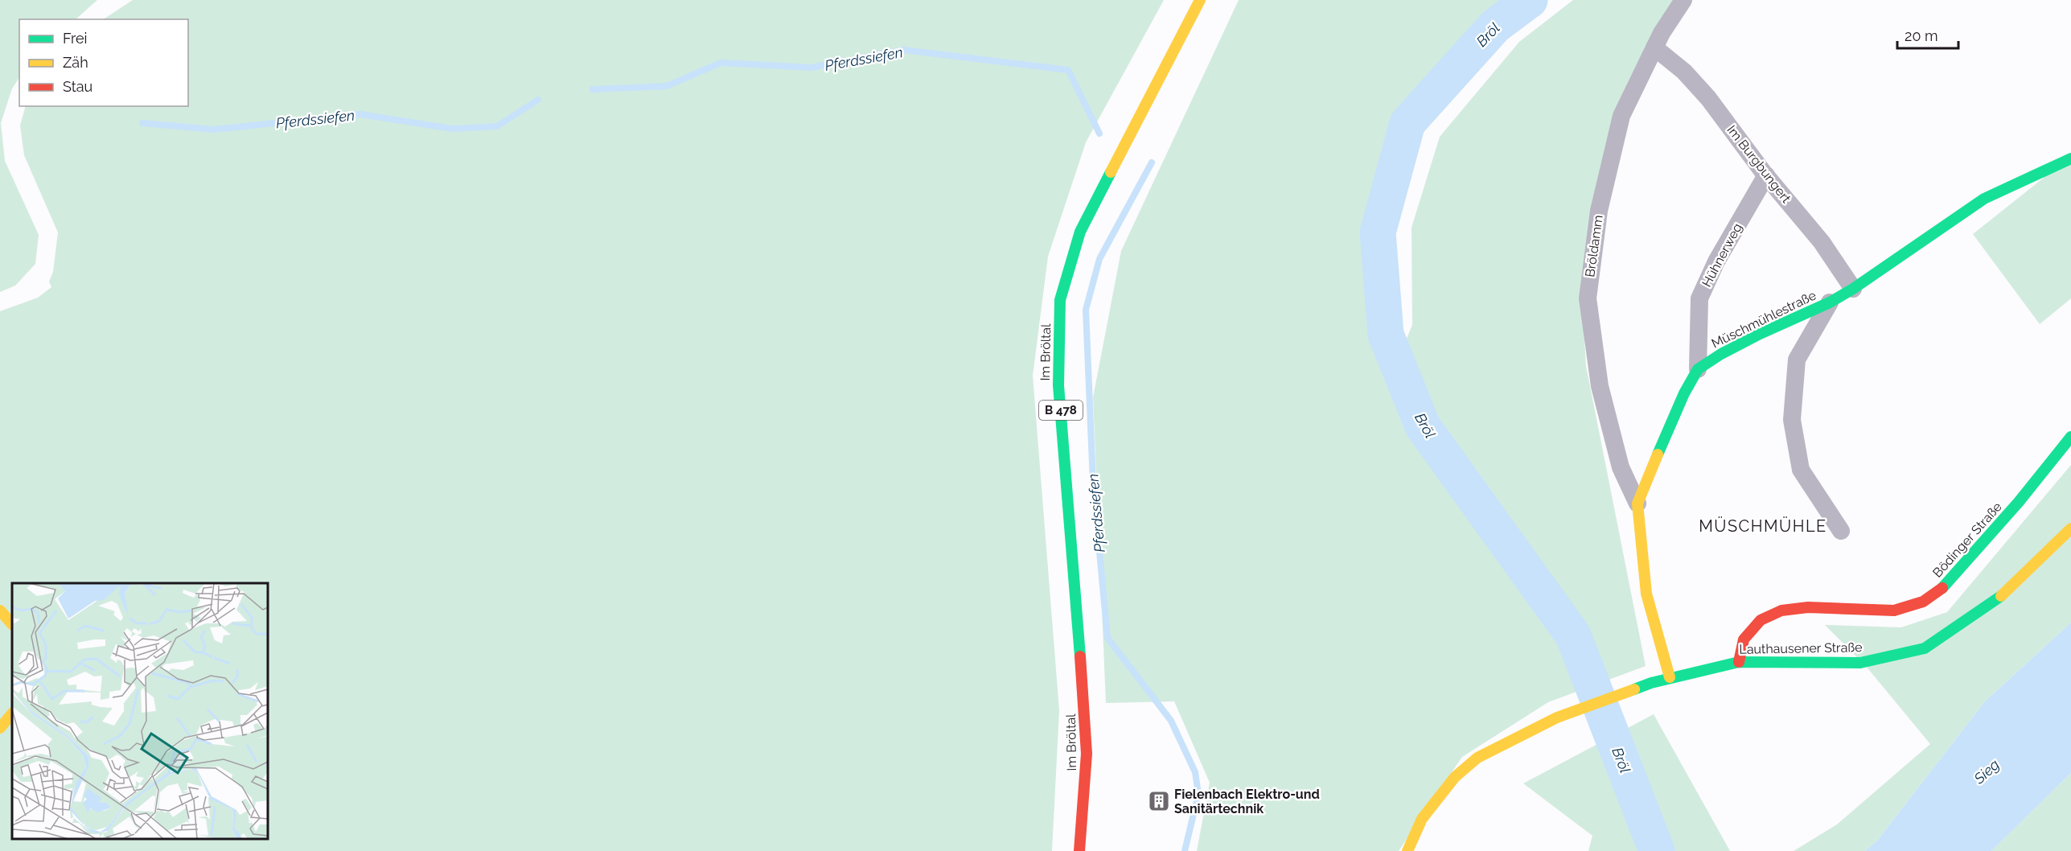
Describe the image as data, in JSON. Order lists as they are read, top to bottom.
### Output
{
  "streets": {
    "street": [
      "Im Burgbungert",
      "Bröldamm",
      "Hühnerweg",
      "Müschmühlestraße",
      "Im Bröltal",
      "B 478",
      "Bödinger Straße",
      "Lauthausener Straße"
    ]
  },
  "crossings": [
    ["Im Burgbungert", "Bröldamm"],
    ["Im Burgbungert", "Hühnerweg"],
    ["Im Burgbungert", "Müschmühlestraße"],
    ["Bröldamm", "Müschmühlestraße"],
    ["Hühnerweg", "Müschmühlestraße"],
    ["Müschmühlestraße", "Lauthausener Straße"],
    ["Bödinger Straße", "Lauthausener Straße"]
  ],
  "districts": ["MÜSCHMÜHLE"],
  "water": ["Bröl", "Pferdssiefen", "Sieg"],
  "places": {
    "building": ["Fielenbach Elektro-und Sanitärtechnik"]
  },
  "legend": ["Frei", "Zäh", "Stau"],
  "scale_bar": "20 m"
}
